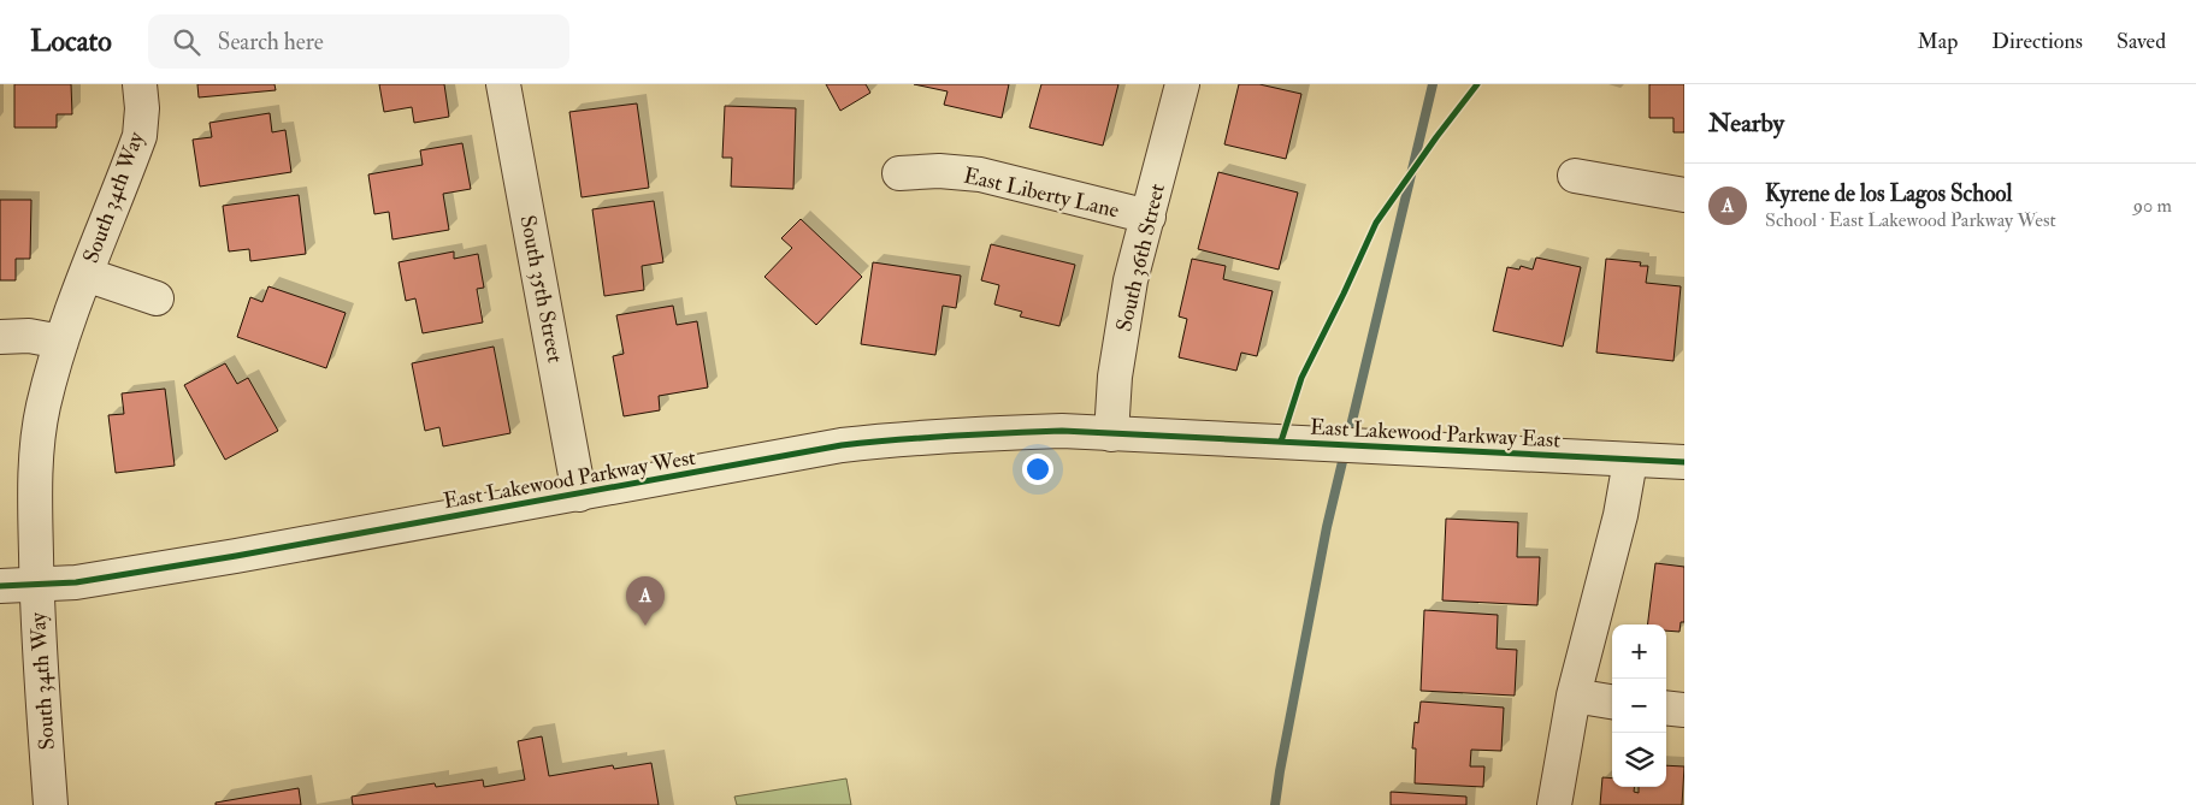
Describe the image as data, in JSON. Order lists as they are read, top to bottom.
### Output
{
  "streets": {
    "street": [
      "East Liberty Lane",
      "South 34th Way",
      "South 36th Street",
      "South 35th Street",
      "East Lakewood Parkway East",
      "East Lakewood Parkway West"
    ]
  },
  "crossings": [
    ["East Liberty Lane", "South 36th Street"],
    ["South 34th Way", "East Lakewood Parkway West"],
    ["South 36th Street", "East Lakewood Parkway East"],
    ["South 36th Street", "East Lakewood Parkway West"],
    ["South 35th Street", "East Lakewood Parkway West"],
    ["East Lakewood Parkway East", "East Lakewood Parkway West"]
  ],
  "page": {
    "header": "Locato",
    "search": "Search here",
    "nav": ["Map", "Directions", "Saved"],
    "heading": "Nearby",
    "list": [
      {
        "mark": "A",
        "name": "Kyrene de los Lagos School",
        "note": "School · East Lakewood Parkway West",
        "value": "90 m"
      }
    ],
    "pins": "A",
    "map_buttons": ["+", "−"]
  }
}
